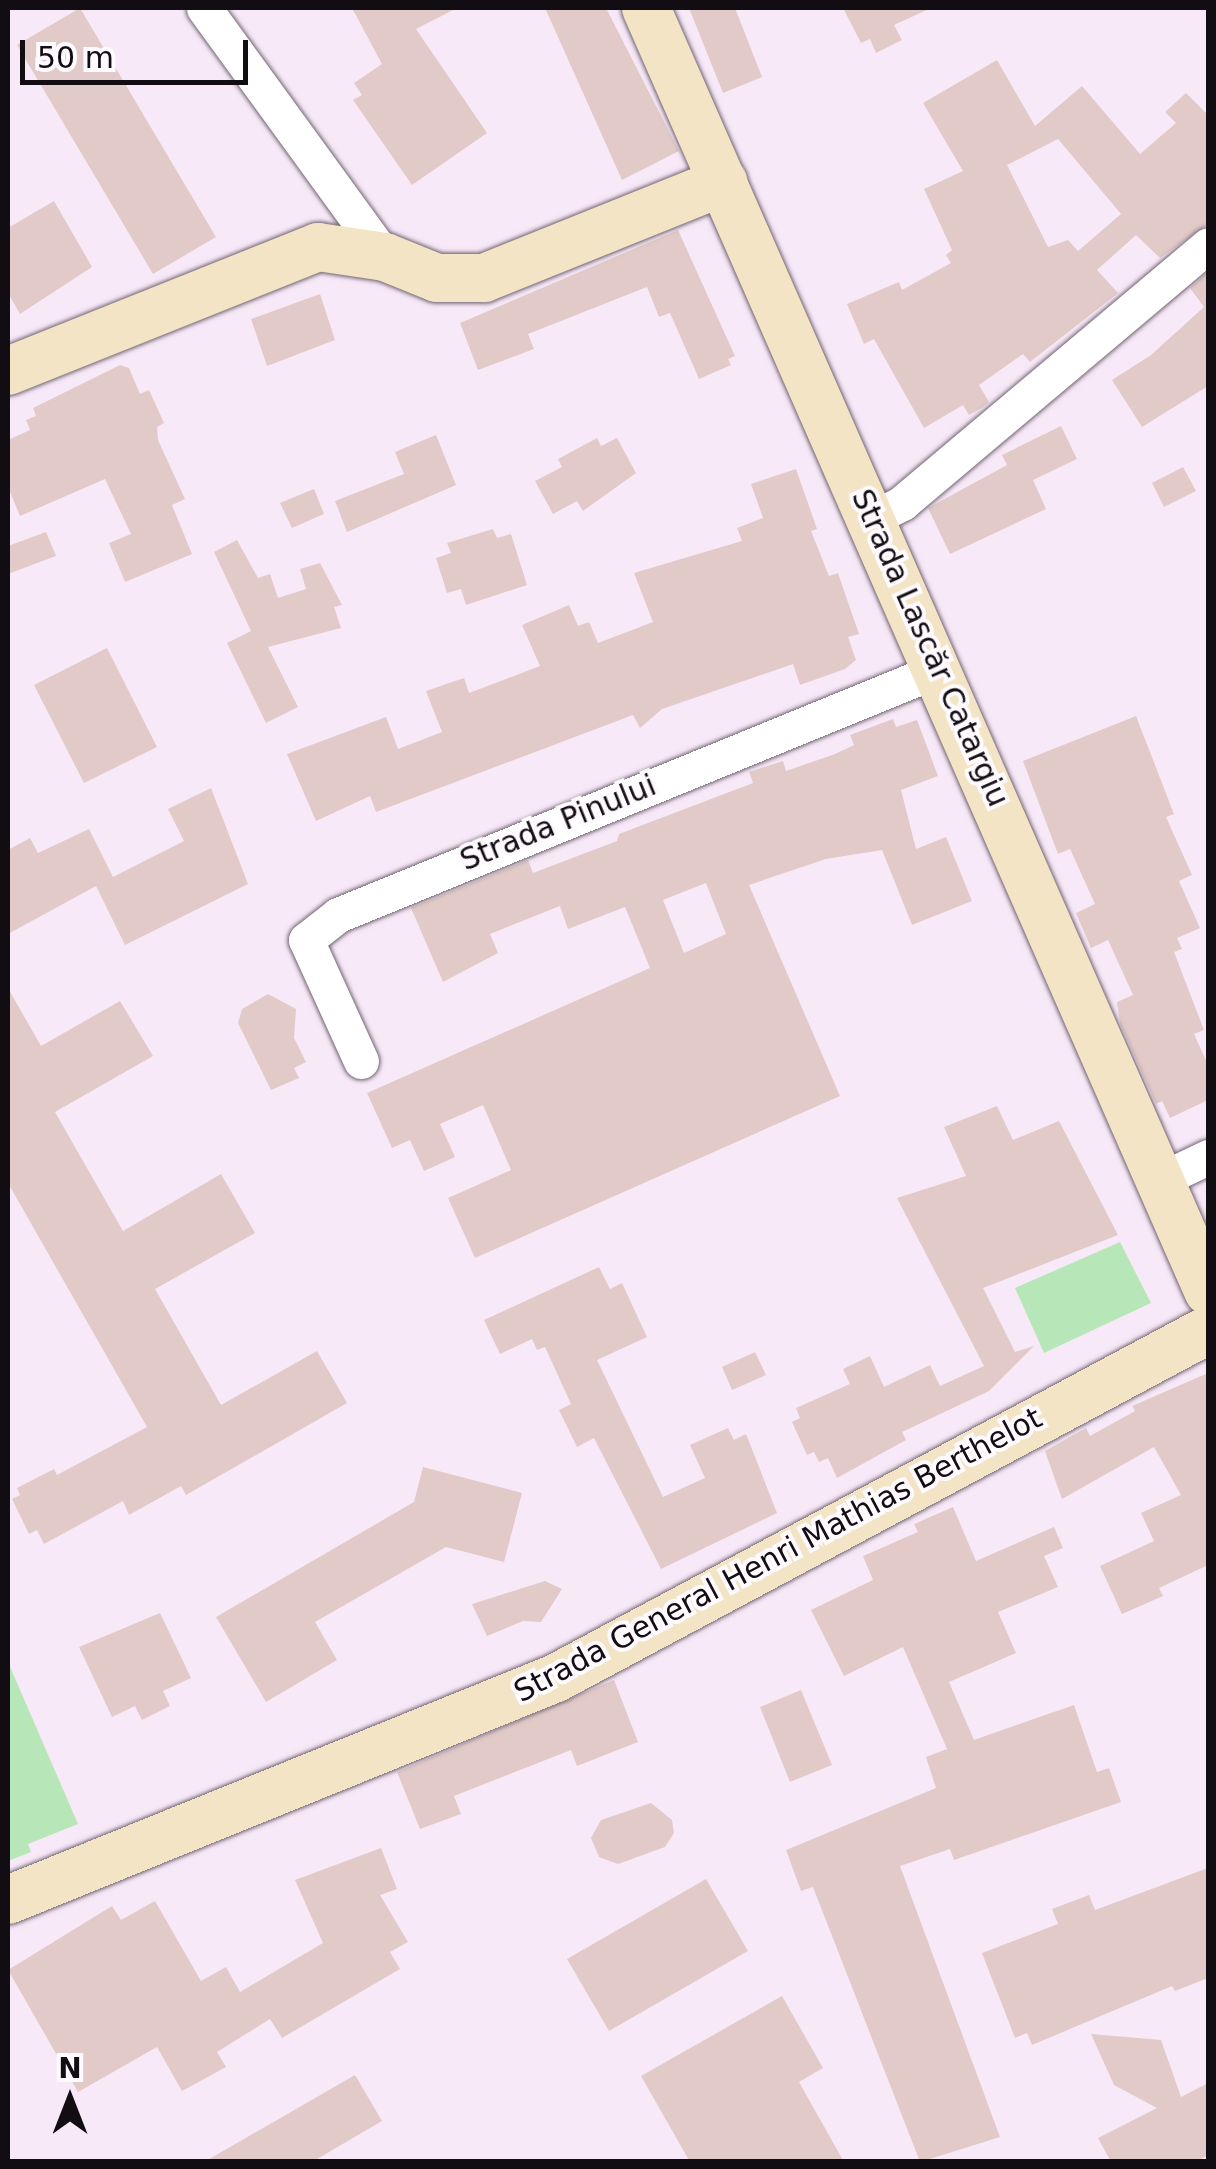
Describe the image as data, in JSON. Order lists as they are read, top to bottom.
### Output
{
  "streets": {
    "street": ["Strada Lascăr Catargiu", "Strada Pinului", "Strada General Henri Mathias Berthelot"]
  },
  "crossings": [
    ["Strada Lascăr Catargiu", "Strada Pinului"]
  ],
  "scale_bar": "50 m",
  "north": "top"
}
